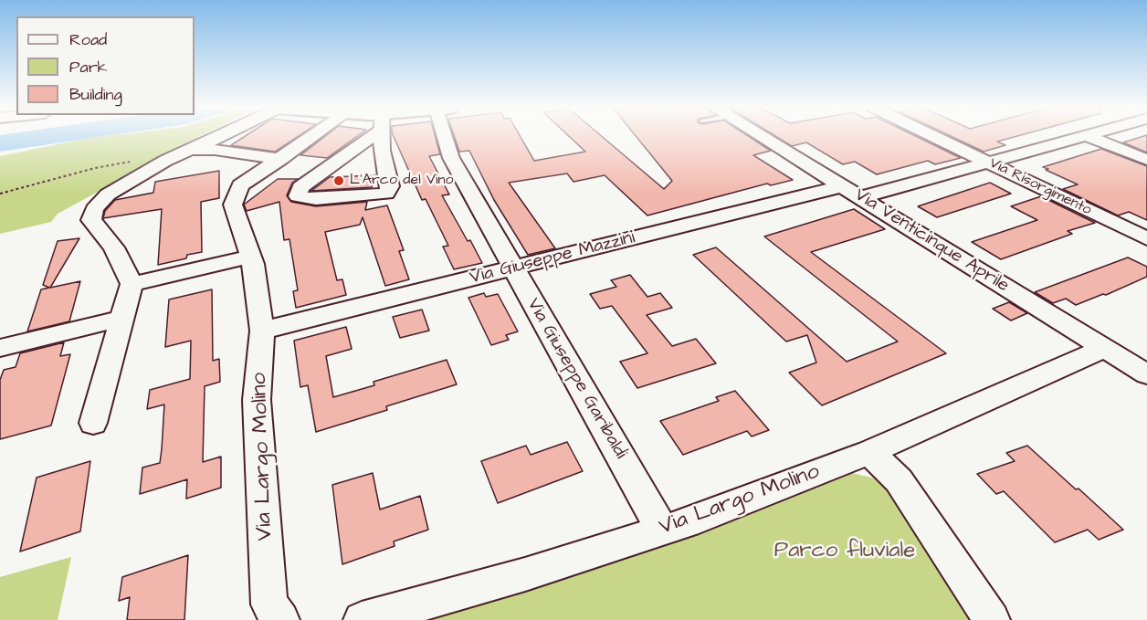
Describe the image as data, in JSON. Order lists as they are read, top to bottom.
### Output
{
  "streets": {
    "street": [
      "Via Risorgimento",
      "Via Venticinque Aprile",
      "Via Giuseppe Mazzini",
      "Via Giuseppe Garibaldi",
      "Via Largo Molino"
    ]
  },
  "crossings": [
    ["Via Venticinque Aprile", "Via Giuseppe Mazzini"],
    ["Via Venticinque Aprile", "Via Largo Molino"],
    ["Via Giuseppe Mazzini", "Via Giuseppe Garibaldi"],
    ["Via Giuseppe Mazzini", "Via Largo Molino"],
    ["Via Giuseppe Garibaldi", "Via Largo Molino"]
  ],
  "parks": ["Parco fluviale"],
  "places": ["L'Arco del Vino"],
  "legend": ["Road", "Park", "Building"]
}
